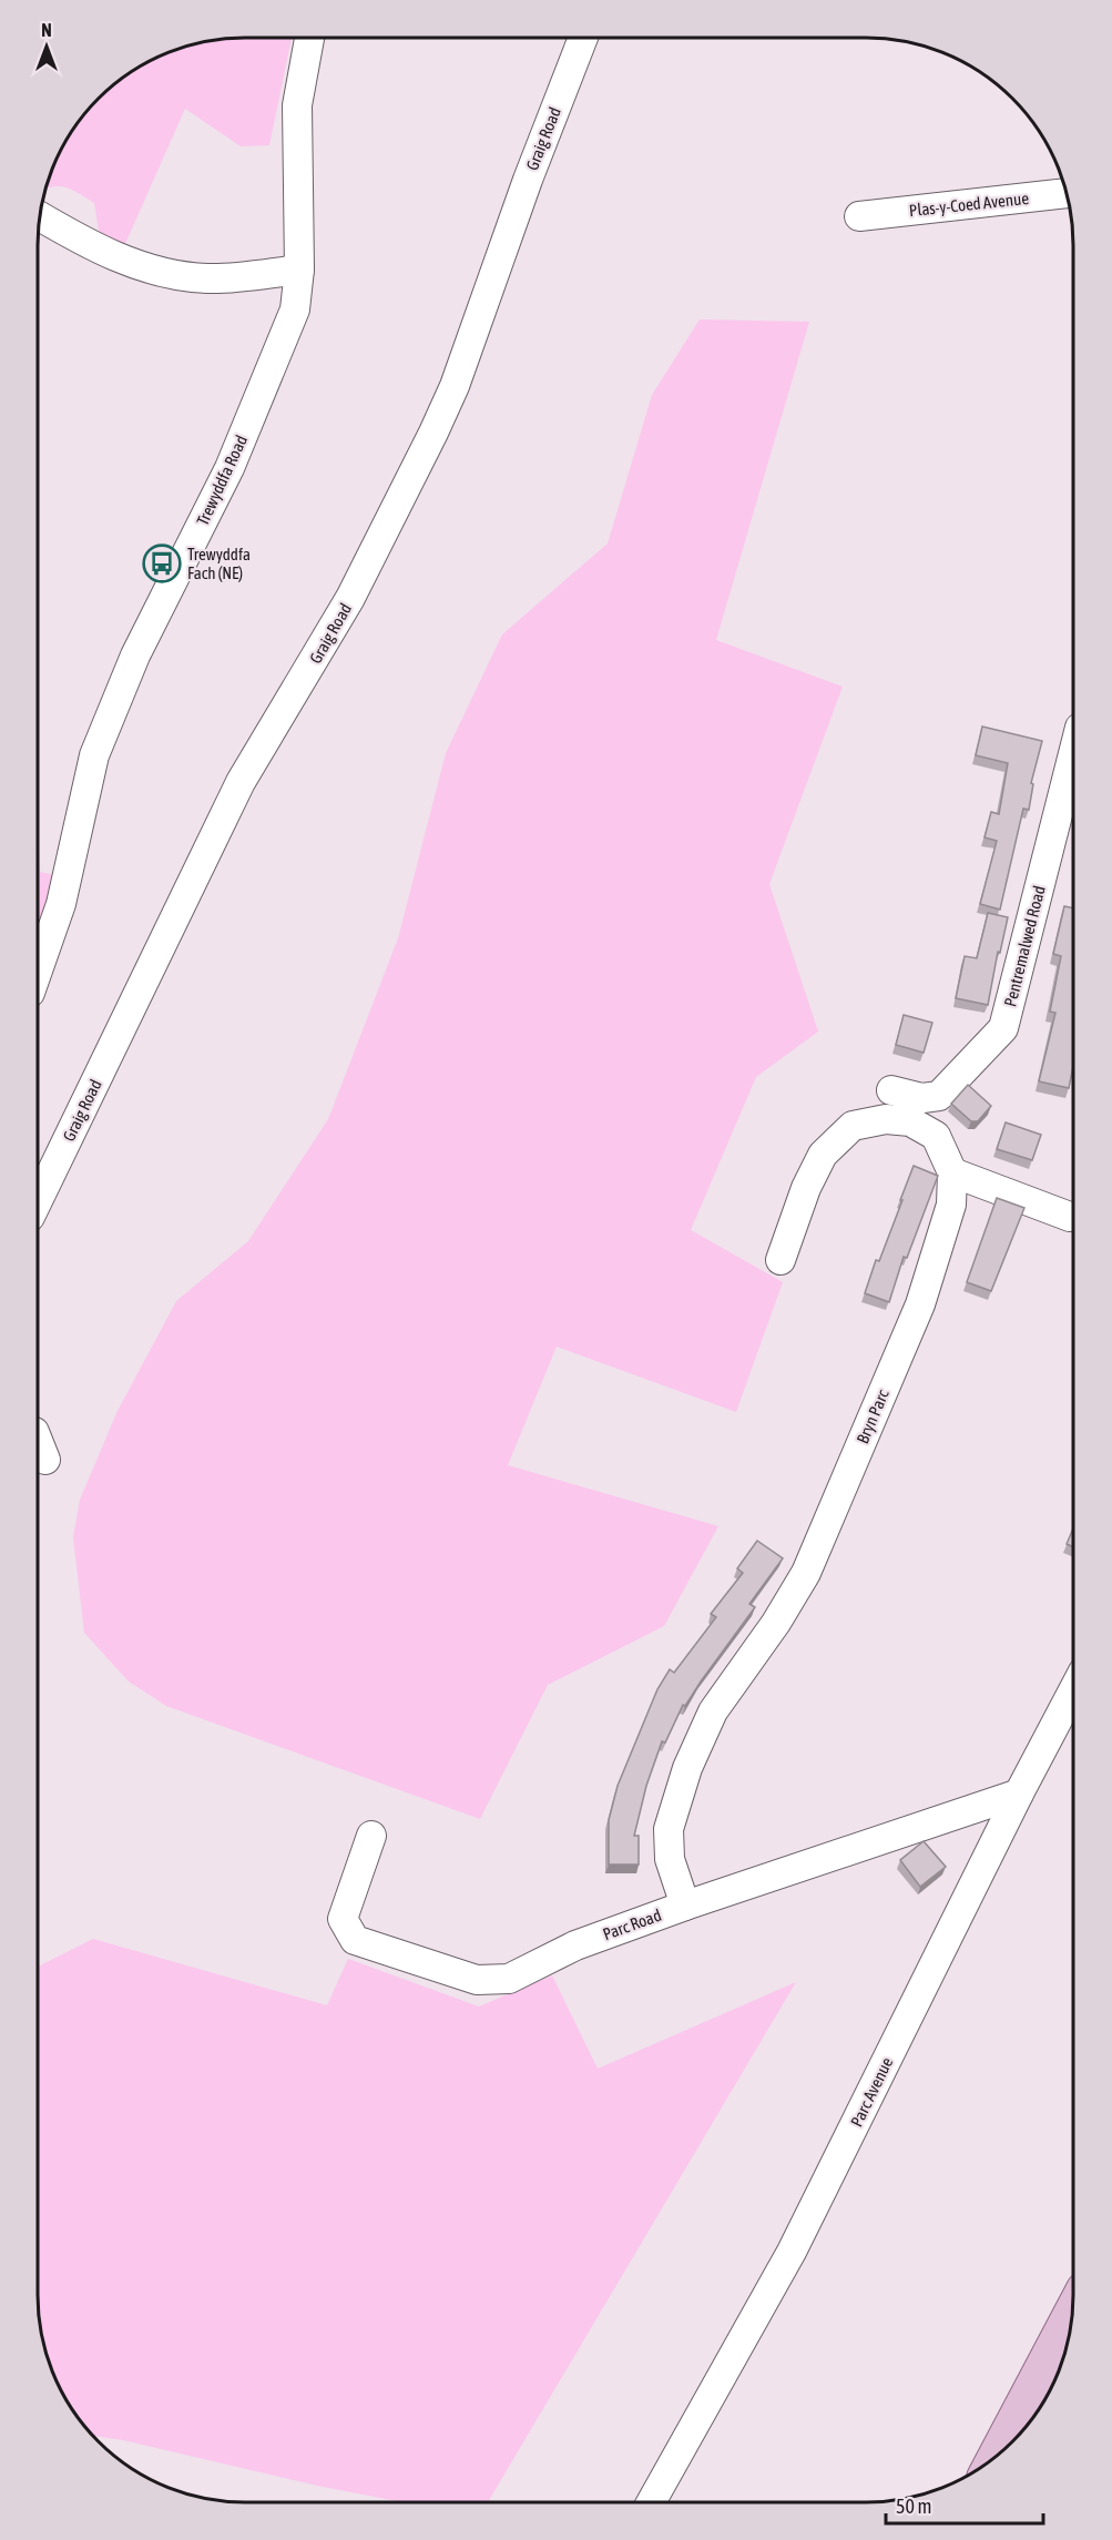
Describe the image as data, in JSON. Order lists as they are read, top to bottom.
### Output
{
  "streets": {
    "street": [
      "Graig Road",
      "Plas-y-Coed Avenue",
      "Trewyddfa Road",
      "Pentremalwed Road",
      "Bryn Parc",
      "Parc Road",
      "Parc Avenue"
    ]
  },
  "crossings": [
    ["Bryn Parc", "Parc Road"],
    ["Parc Road", "Parc Avenue"]
  ],
  "places": {
    "bus stop": ["Trewyddfa Fach (NE)"]
  },
  "scale_bar": "50 m",
  "north": "top"
}
